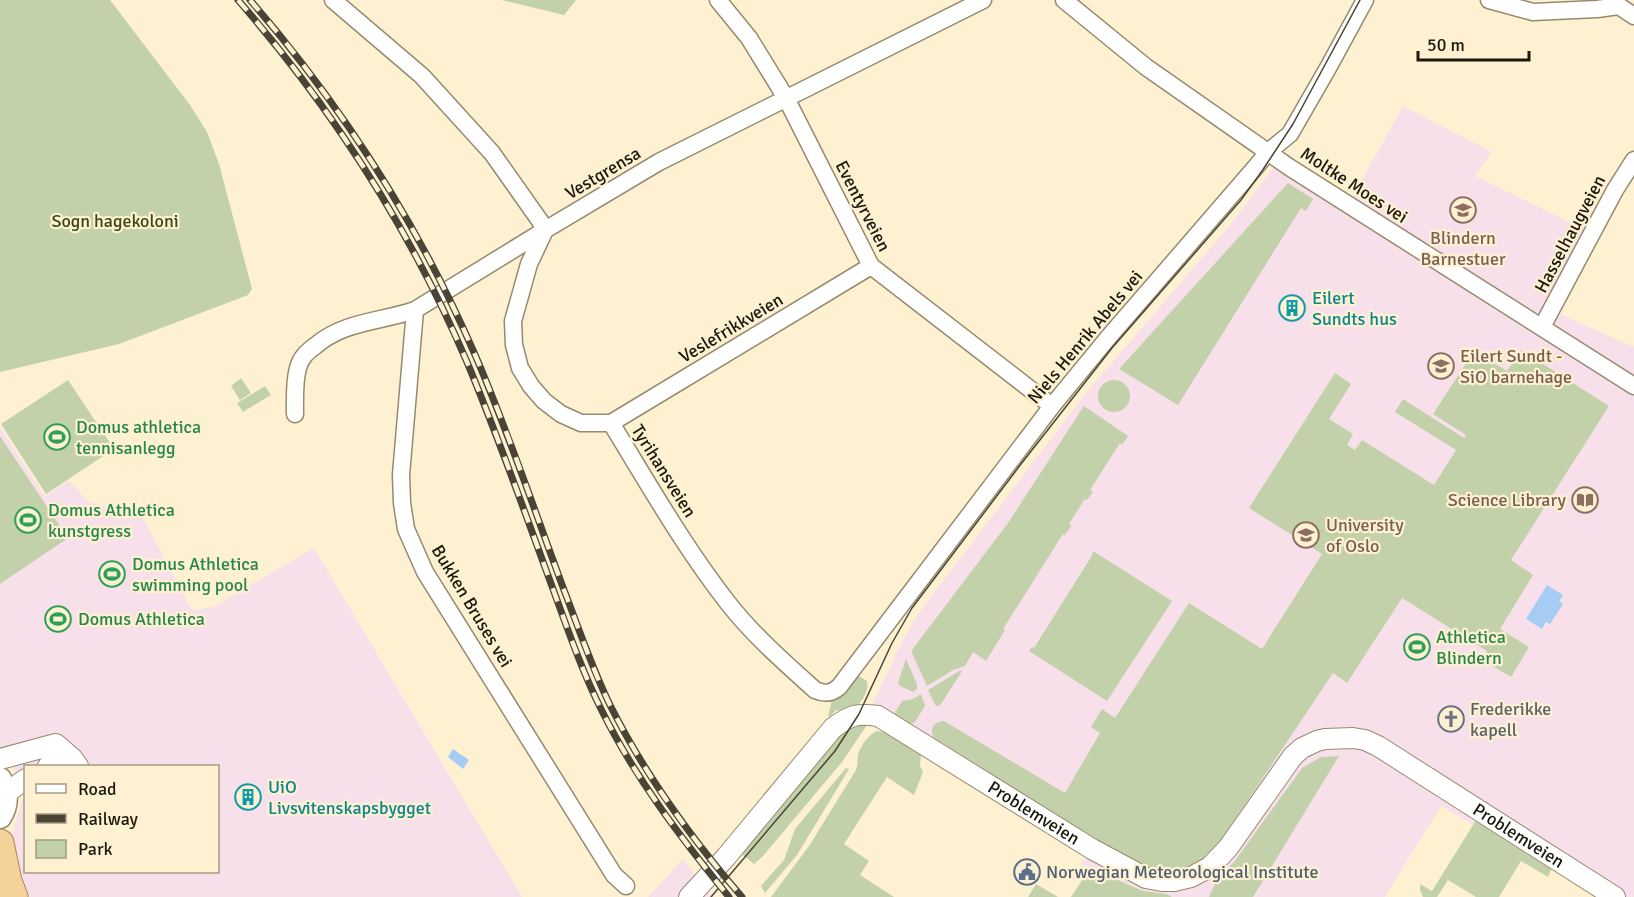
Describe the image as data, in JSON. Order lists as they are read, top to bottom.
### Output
{
  "streets": {
    "street": [
      "Vestgrensa",
      "Moltke Moes vei",
      "Eventyrveien",
      "Hasselhaugveien",
      "Veslefrikkveien",
      "Niels Henrik Abels vei",
      "Tyrihansveien",
      "Bukken Bruses vei",
      "Problemveien"
    ]
  },
  "crossings": [
    ["Vestgrensa", "Eventyrveien"],
    ["Vestgrensa", "Tyrihansveien"],
    ["Vestgrensa", "Bukken Bruses vei"],
    ["Moltke Moes vei", "Hasselhaugveien"],
    ["Moltke Moes vei", "Niels Henrik Abels vei"],
    ["Eventyrveien", "Veslefrikkveien"],
    ["Eventyrveien", "Niels Henrik Abels vei"],
    ["Veslefrikkveien", "Tyrihansveien"],
    ["Niels Henrik Abels vei", "Tyrihansveien"]
  ],
  "parks": ["Sogn hagekoloni"],
  "places": {
    "school or university": ["Blindern Barnestuer", "Eilert Sundt - SiO barnehage", "University of Oslo"],
    "building": ["Eilert Sundts hus", "UiO Livsvitenskapsbygget"],
    "sports": [
      "Domus athletica tennisanlegg",
      "Domus Athletica kunstgress",
      "Domus Athletica swimming pool",
      "Domus Athletica",
      "Athletica Blindern"
    ],
    "library": ["Science Library"],
    "church": ["Frederikke kapell"],
    "public building": ["Norwegian Meteorological Institute"]
  },
  "legend": ["Road", "Railway", "Park"],
  "scale_bar": "50 m"
}
